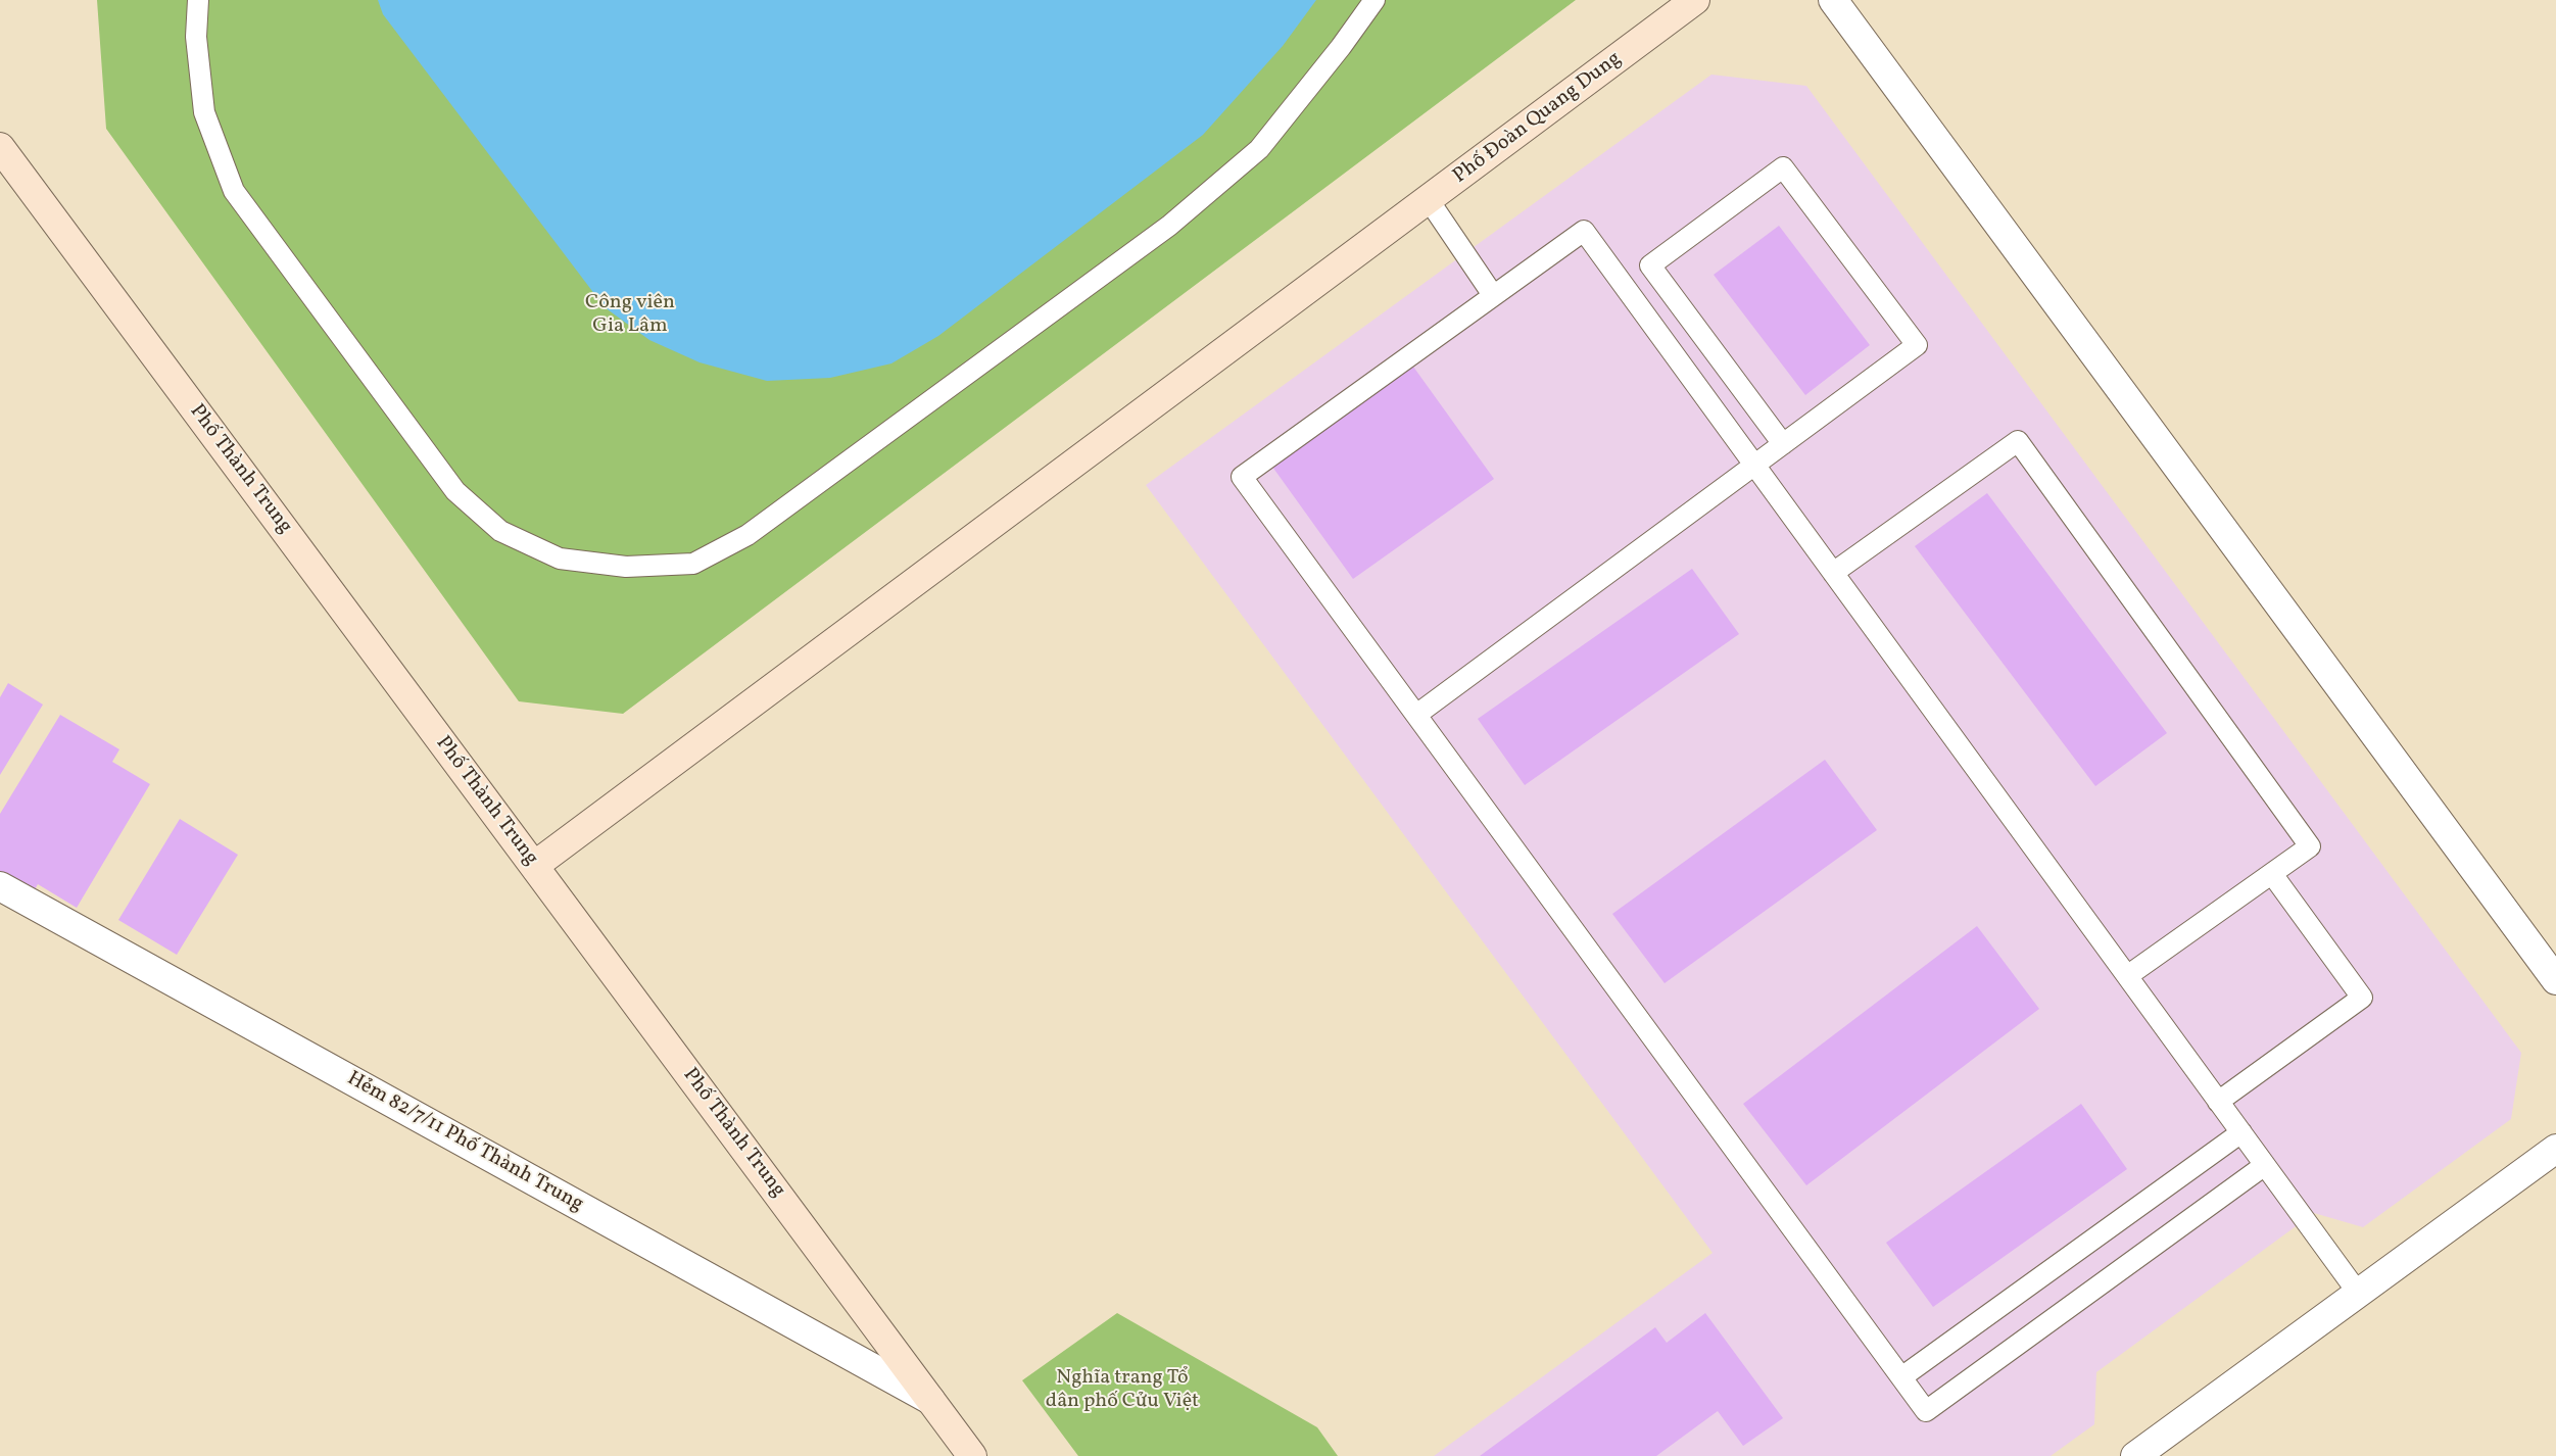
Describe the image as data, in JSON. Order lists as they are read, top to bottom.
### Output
{
  "streets": {
    "main road": ["Phố Đoàn Quang Dung", "Phố Thành Trung"],
    "street": ["Hẻm 82/7/11 Phố Thành Trung"]
  },
  "crossings": [
    ["Phố Đoàn Quang Dung", "Phố Thành Trung"],
    ["Phố Thành Trung", "Hẻm 82/7/11 Phố Thành Trung"]
  ],
  "parks": ["Công viên Gia Lâm", "Nghĩa trang Tổ dân phố Cửu Việt"]
}
